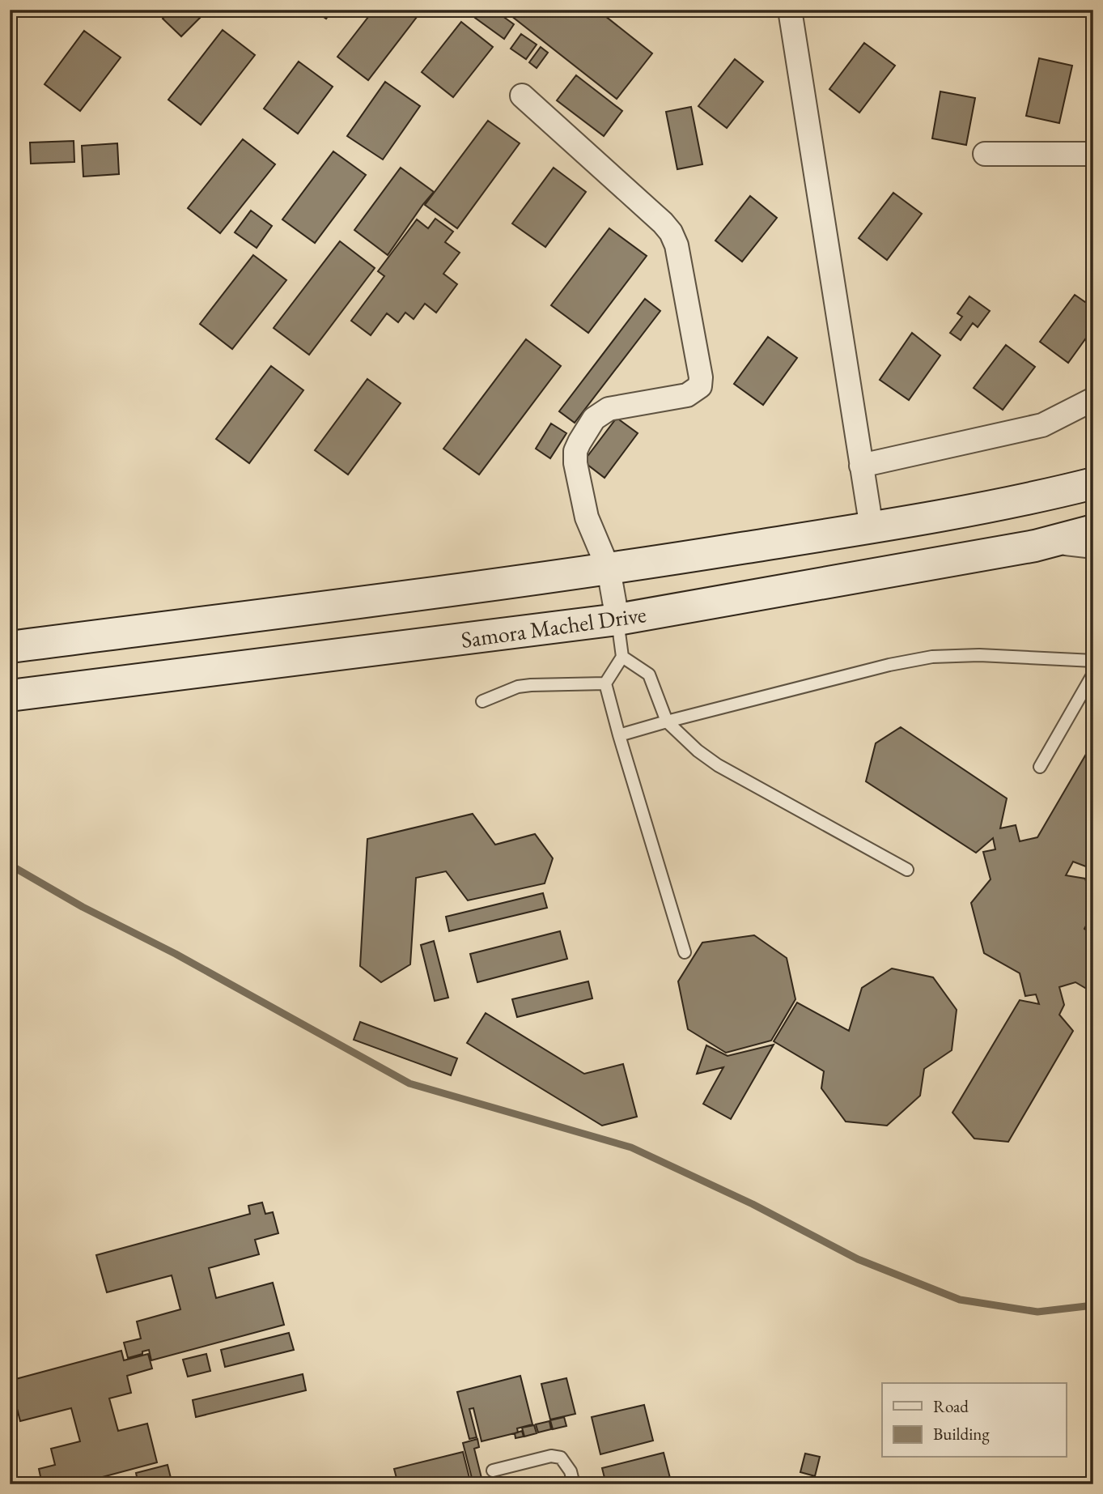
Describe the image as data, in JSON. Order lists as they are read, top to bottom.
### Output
{
  "streets": {
    "main road": ["Samora Machel Drive"]
  },
  "legend": ["Road", "Building"]
}
